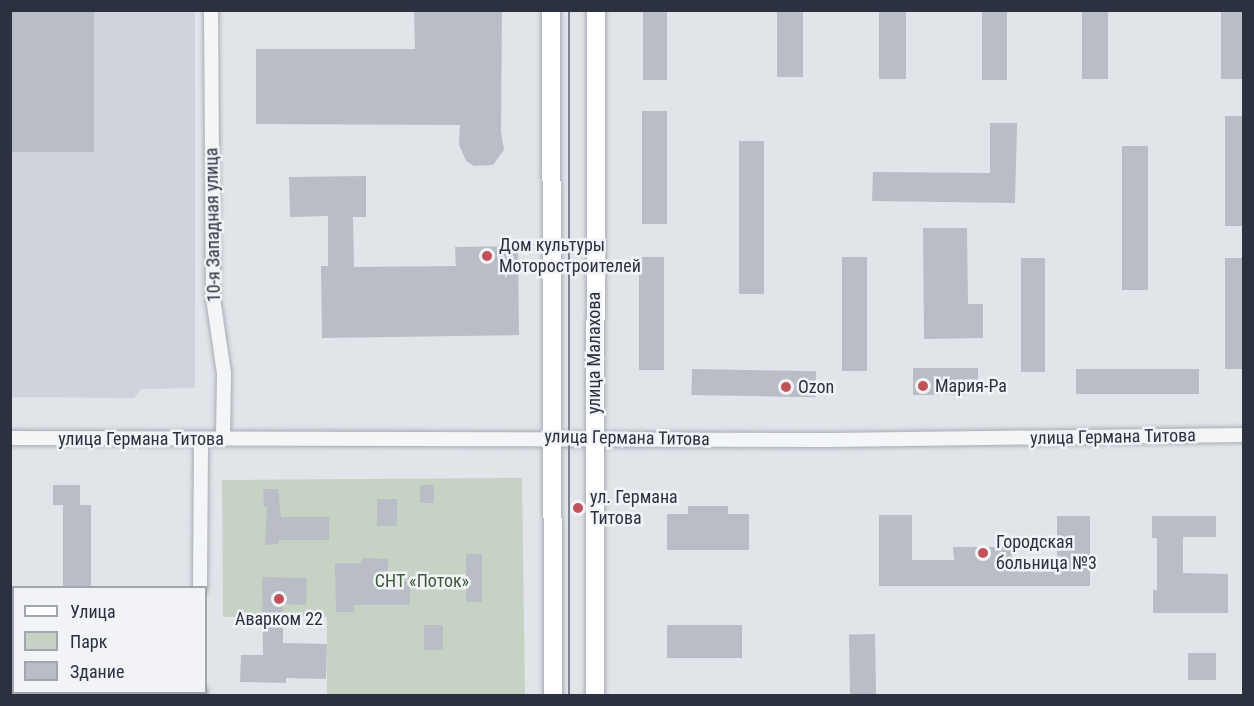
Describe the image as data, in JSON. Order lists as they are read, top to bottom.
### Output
{
  "streets": {
    "main road": ["улица Малахова"],
    "street": ["10-я Западная улица", "улица Германа Титова"]
  },
  "crossings": [
    ["10-я Западная улица", "улица Германа Титова"],
    ["улица Малахова", "улица Германа Титова"]
  ],
  "parks": ["СНТ «Поток»"],
  "places": [
    "Дом культуры Моторостроителей",
    "Мария-Ра",
    "Ozon",
    "ул. Германа Титова",
    "Городская больница №3",
    "Аварком 22"
  ],
  "legend": ["Улица", "Парк", "Здание"]
}
